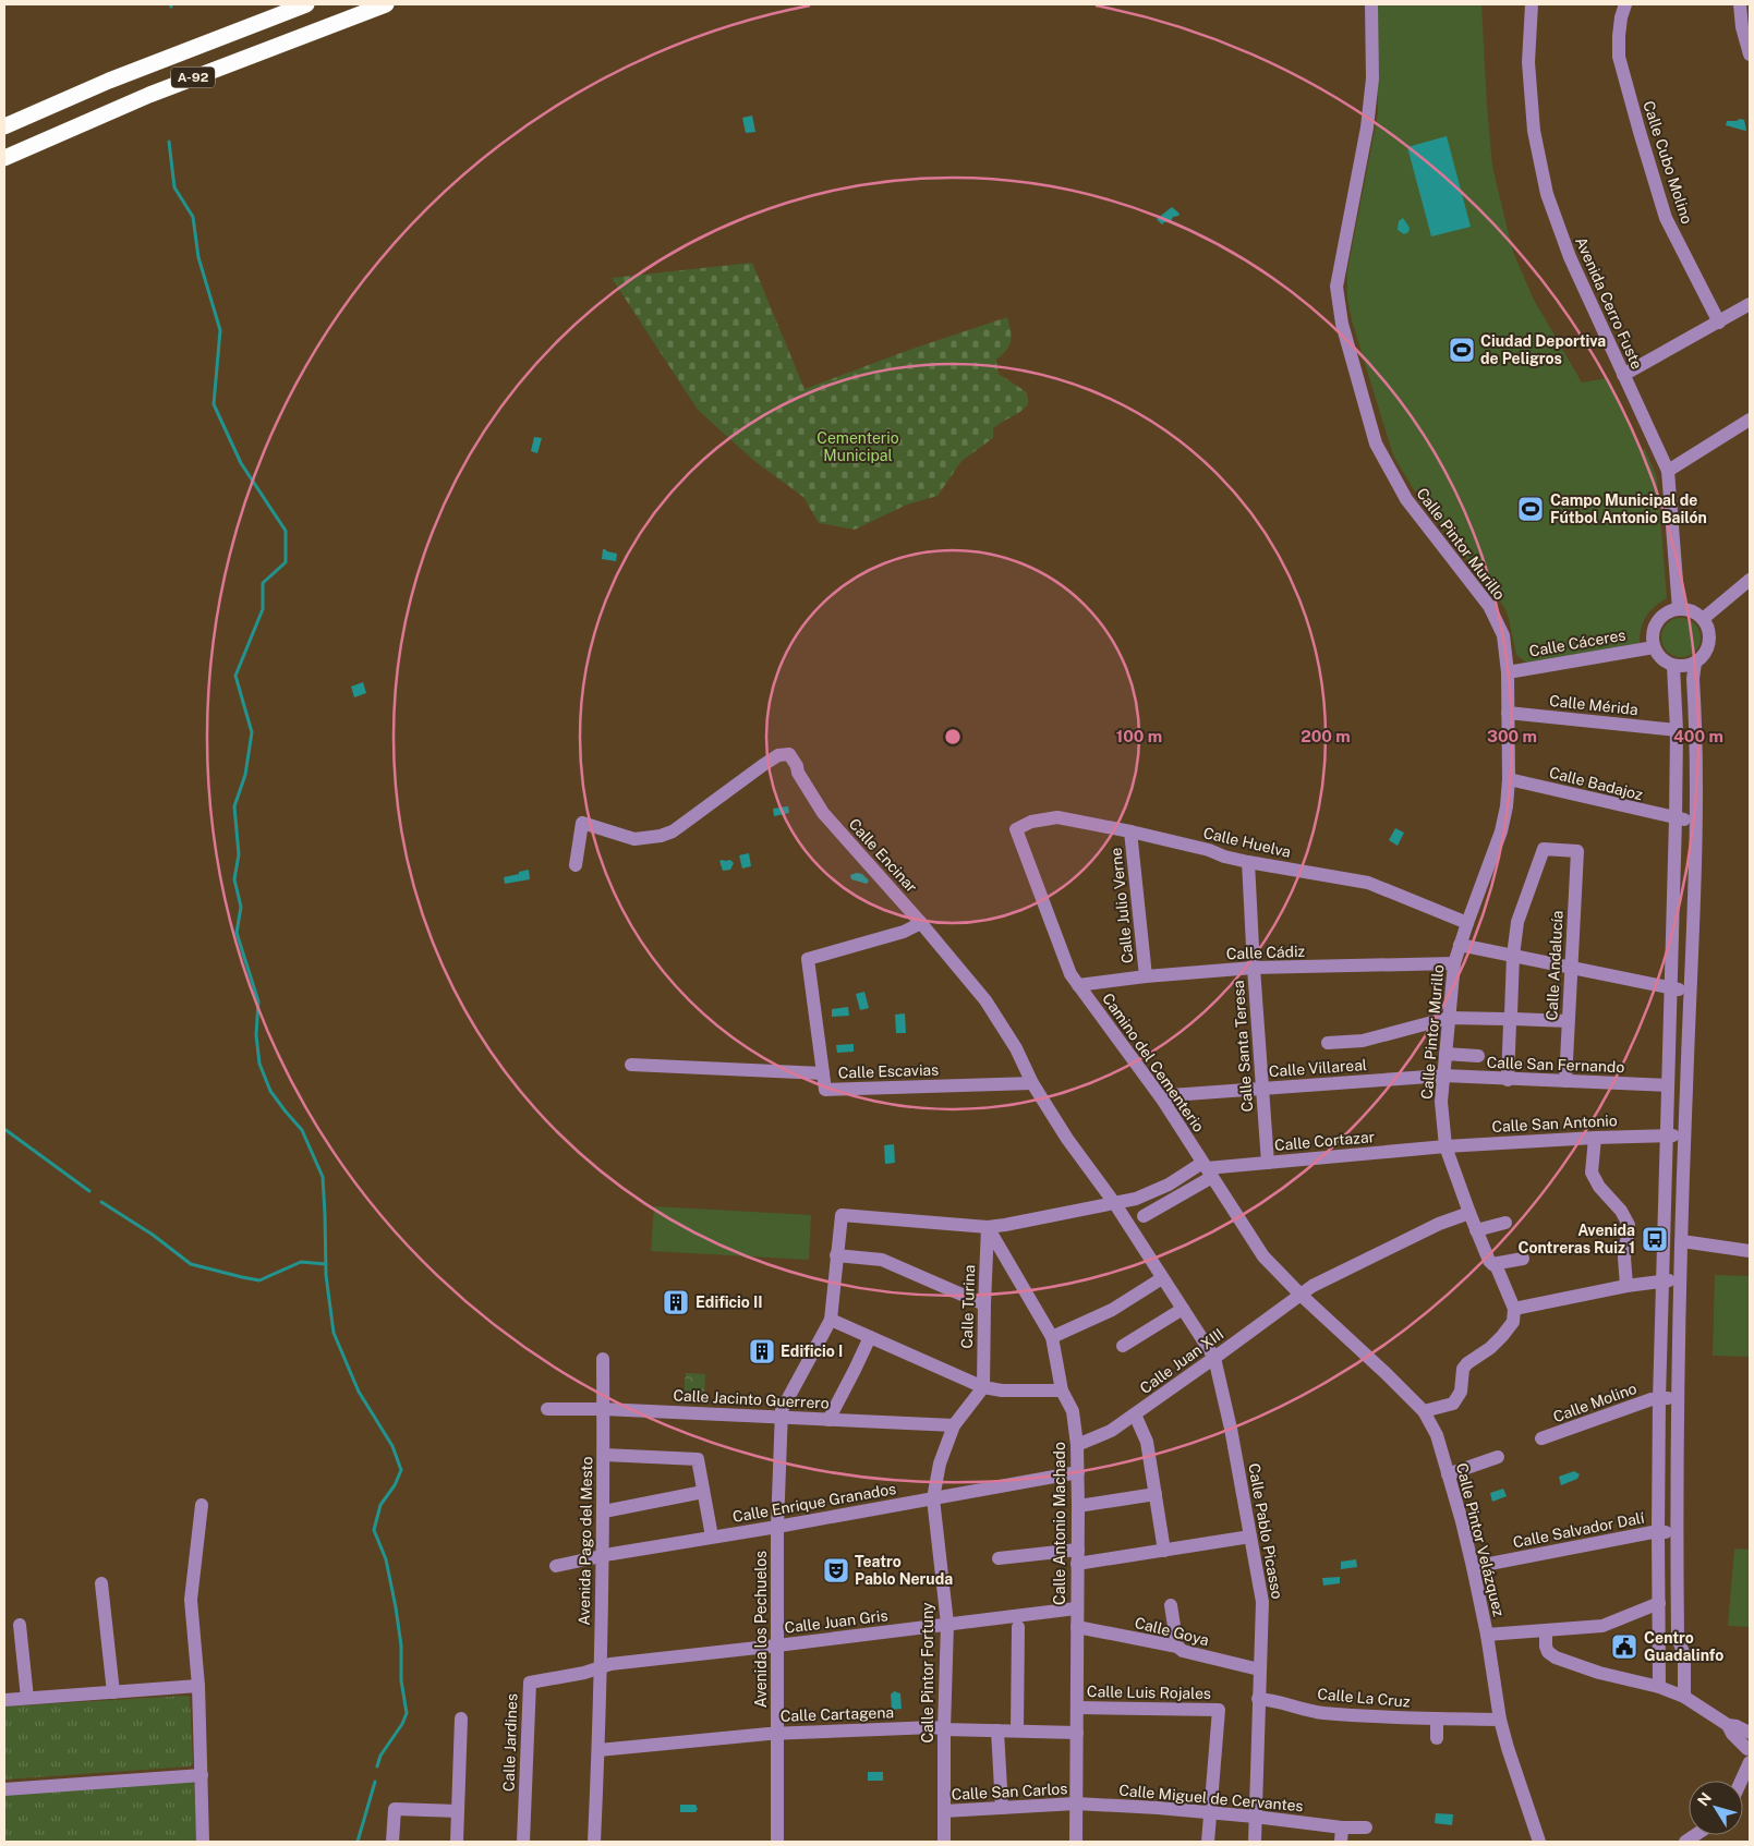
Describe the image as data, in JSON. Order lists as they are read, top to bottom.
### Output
{
  "streets": {
    "highway": ["A-92"],
    "street": [
      "Calle Cubo Molino",
      "Avenida Cerro Fuste",
      "Calle Pintor Murillo",
      "Calle Cáceres",
      "Calle Mérida",
      "Calle Badajoz",
      "Calle Huelva",
      "Calle Encinar",
      "Calle Julio Verne",
      "Calle Cádiz",
      "Calle Andalucía",
      "Calle Santa Teresa",
      "Camino del Cementerio",
      "Calle San Fernando",
      "Calle Villareal",
      "Calle Escavias",
      "Calle San Antonio",
      "Calle Cortazar",
      "Calle Turina",
      "Calle Juan XIII",
      "Calle Jacinto Guerrero",
      "Calle Molino",
      "Calle Enrique Granados",
      "Calle Antonio Machado",
      "Calle Salvador Dalí",
      "Calle Pablo Picasso",
      "Calle Pintor Velázquez",
      "Avenida Pago del Mesto",
      "Calle Juan Gris",
      "Avenida los Pechuelos",
      "Calle Goya",
      "Calle Pintor Fortuny",
      "Calle Luis Rojales",
      "Calle La Cruz",
      "Calle Cartagena",
      "Calle Jardines",
      "Calle San Carlos",
      "Calle Miguel de Cervantes"
    ]
  },
  "crossings": [
    ["Avenida Cerro Fuste", "Calle Cáceres"],
    ["Calle Pintor Murillo", "Calle Cáceres"],
    ["Calle Pintor Murillo", "Calle Mérida"],
    ["Calle Pintor Murillo", "Calle Badajoz"],
    ["Calle Pintor Murillo", "Calle Huelva"],
    ["Calle Pintor Murillo", "Calle Cádiz"],
    ["Calle Pintor Murillo", "Calle San Fernando"],
    ["Calle Pintor Murillo", "Calle Villareal"],
    ["Calle Pintor Murillo", "Calle San Antonio"],
    ["Calle Pintor Murillo", "Calle Cortazar"],
    ["Calle Pintor Murillo", "Calle Juan XIII"],
    ["Calle Huelva", "Calle Julio Verne"],
    ["Calle Huelva", "Calle Santa Teresa"],
    ["Calle Huelva", "Camino del Cementerio"],
    ["Calle Encinar", "Calle Escavias"],
    ["Calle Encinar", "Calle Pablo Picasso"],
    ["Calle Julio Verne", "Calle Cádiz"],
    ["Calle Cádiz", "Calle Santa Teresa"],
    ["Calle Cádiz", "Camino del Cementerio"],
    ["Calle Andalucía", "Calle San Fernando"],
    ["Calle Santa Teresa", "Calle Villareal"],
    ["Calle Santa Teresa", "Calle Cortazar"],
    ["Camino del Cementerio", "Calle Villareal"],
    ["Camino del Cementerio", "Calle Cortazar"],
    ["Camino del Cementerio", "Calle Juan XIII"],
    ["Camino del Cementerio", "Calle Pintor Velázquez"],
    ["Calle San Fernando", "Calle Villareal"],
    ["Calle San Antonio", "Calle Cortazar"],
    ["Calle Turina", "Calle Antonio Machado"],
    ["Calle Turina", "Calle Pintor Fortuny"],
    ["Calle Juan XIII", "Calle Antonio Machado"],
    ["Calle Juan XIII", "Calle Pablo Picasso"],
    ["Calle Juan XIII", "Calle Pintor Velázquez"],
    ["Calle Jacinto Guerrero", "Avenida Pago del Mesto"],
    ["Calle Jacinto Guerrero", "Avenida los Pechuelos"],
    ["Calle Jacinto Guerrero", "Calle Pintor Fortuny"],
    ["Calle Enrique Granados", "Calle Antonio Machado"],
    ["Calle Enrique Granados", "Avenida Pago del Mesto"],
    ["Calle Enrique Granados", "Avenida los Pechuelos"],
    ["Calle Enrique Granados", "Calle Pintor Fortuny"],
    ["Calle Antonio Machado", "Calle Juan Gris"],
    ["Calle Antonio Machado", "Calle Goya"],
    ["Calle Antonio Machado", "Calle Luis Rojales"],
    ["Calle Antonio Machado", "Calle Cartagena"],
    ["Calle Antonio Machado", "Calle San Carlos"],
    ["Calle Antonio Machado", "Calle Miguel de Cervantes"],
    ["Calle Salvador Dalí", "Calle Pintor Velázquez"],
    ["Calle Pablo Picasso", "Calle Goya"],
    ["Calle Pablo Picasso", "Calle La Cruz"],
    ["Calle Pablo Picasso", "Calle Miguel de Cervantes"],
    ["Calle Pintor Velázquez", "Calle La Cruz"],
    ["Avenida Pago del Mesto", "Calle Juan Gris"],
    ["Avenida Pago del Mesto", "Calle Cartagena"],
    ["Avenida Pago del Mesto", "Calle Jardines"],
    ["Calle Juan Gris", "Avenida los Pechuelos"],
    ["Calle Juan Gris", "Calle Pintor Fortuny"],
    ["Calle Juan Gris", "Calle Jardines"],
    ["Avenida los Pechuelos", "Calle Cartagena"],
    ["Calle Pintor Fortuny", "Calle Cartagena"],
    ["Calle Pintor Fortuny", "Calle San Carlos"],
    ["Calle Luis Rojales", "Calle Miguel de Cervantes"],
    ["Calle San Carlos", "Calle Miguel de Cervantes"]
  ],
  "parks": ["Cementerio Municipal"],
  "places": {
    "sports": ["Ciudad Deportiva de Peligros", "Campo Municipal de Fútbol Antonio Bailón"],
    "bus stop": ["Avenida Contreras Ruiz 1"],
    "building": ["Edificio II", "Edificio I"],
    "theatre": ["Teatro Pablo Neruda"],
    "public building": ["Centro Guadalinfo"]
  },
  "north": "top left",
  "rings": [
    "100 m",
    "200 m",
    "300 m",
    "400 m"
  ]
}
